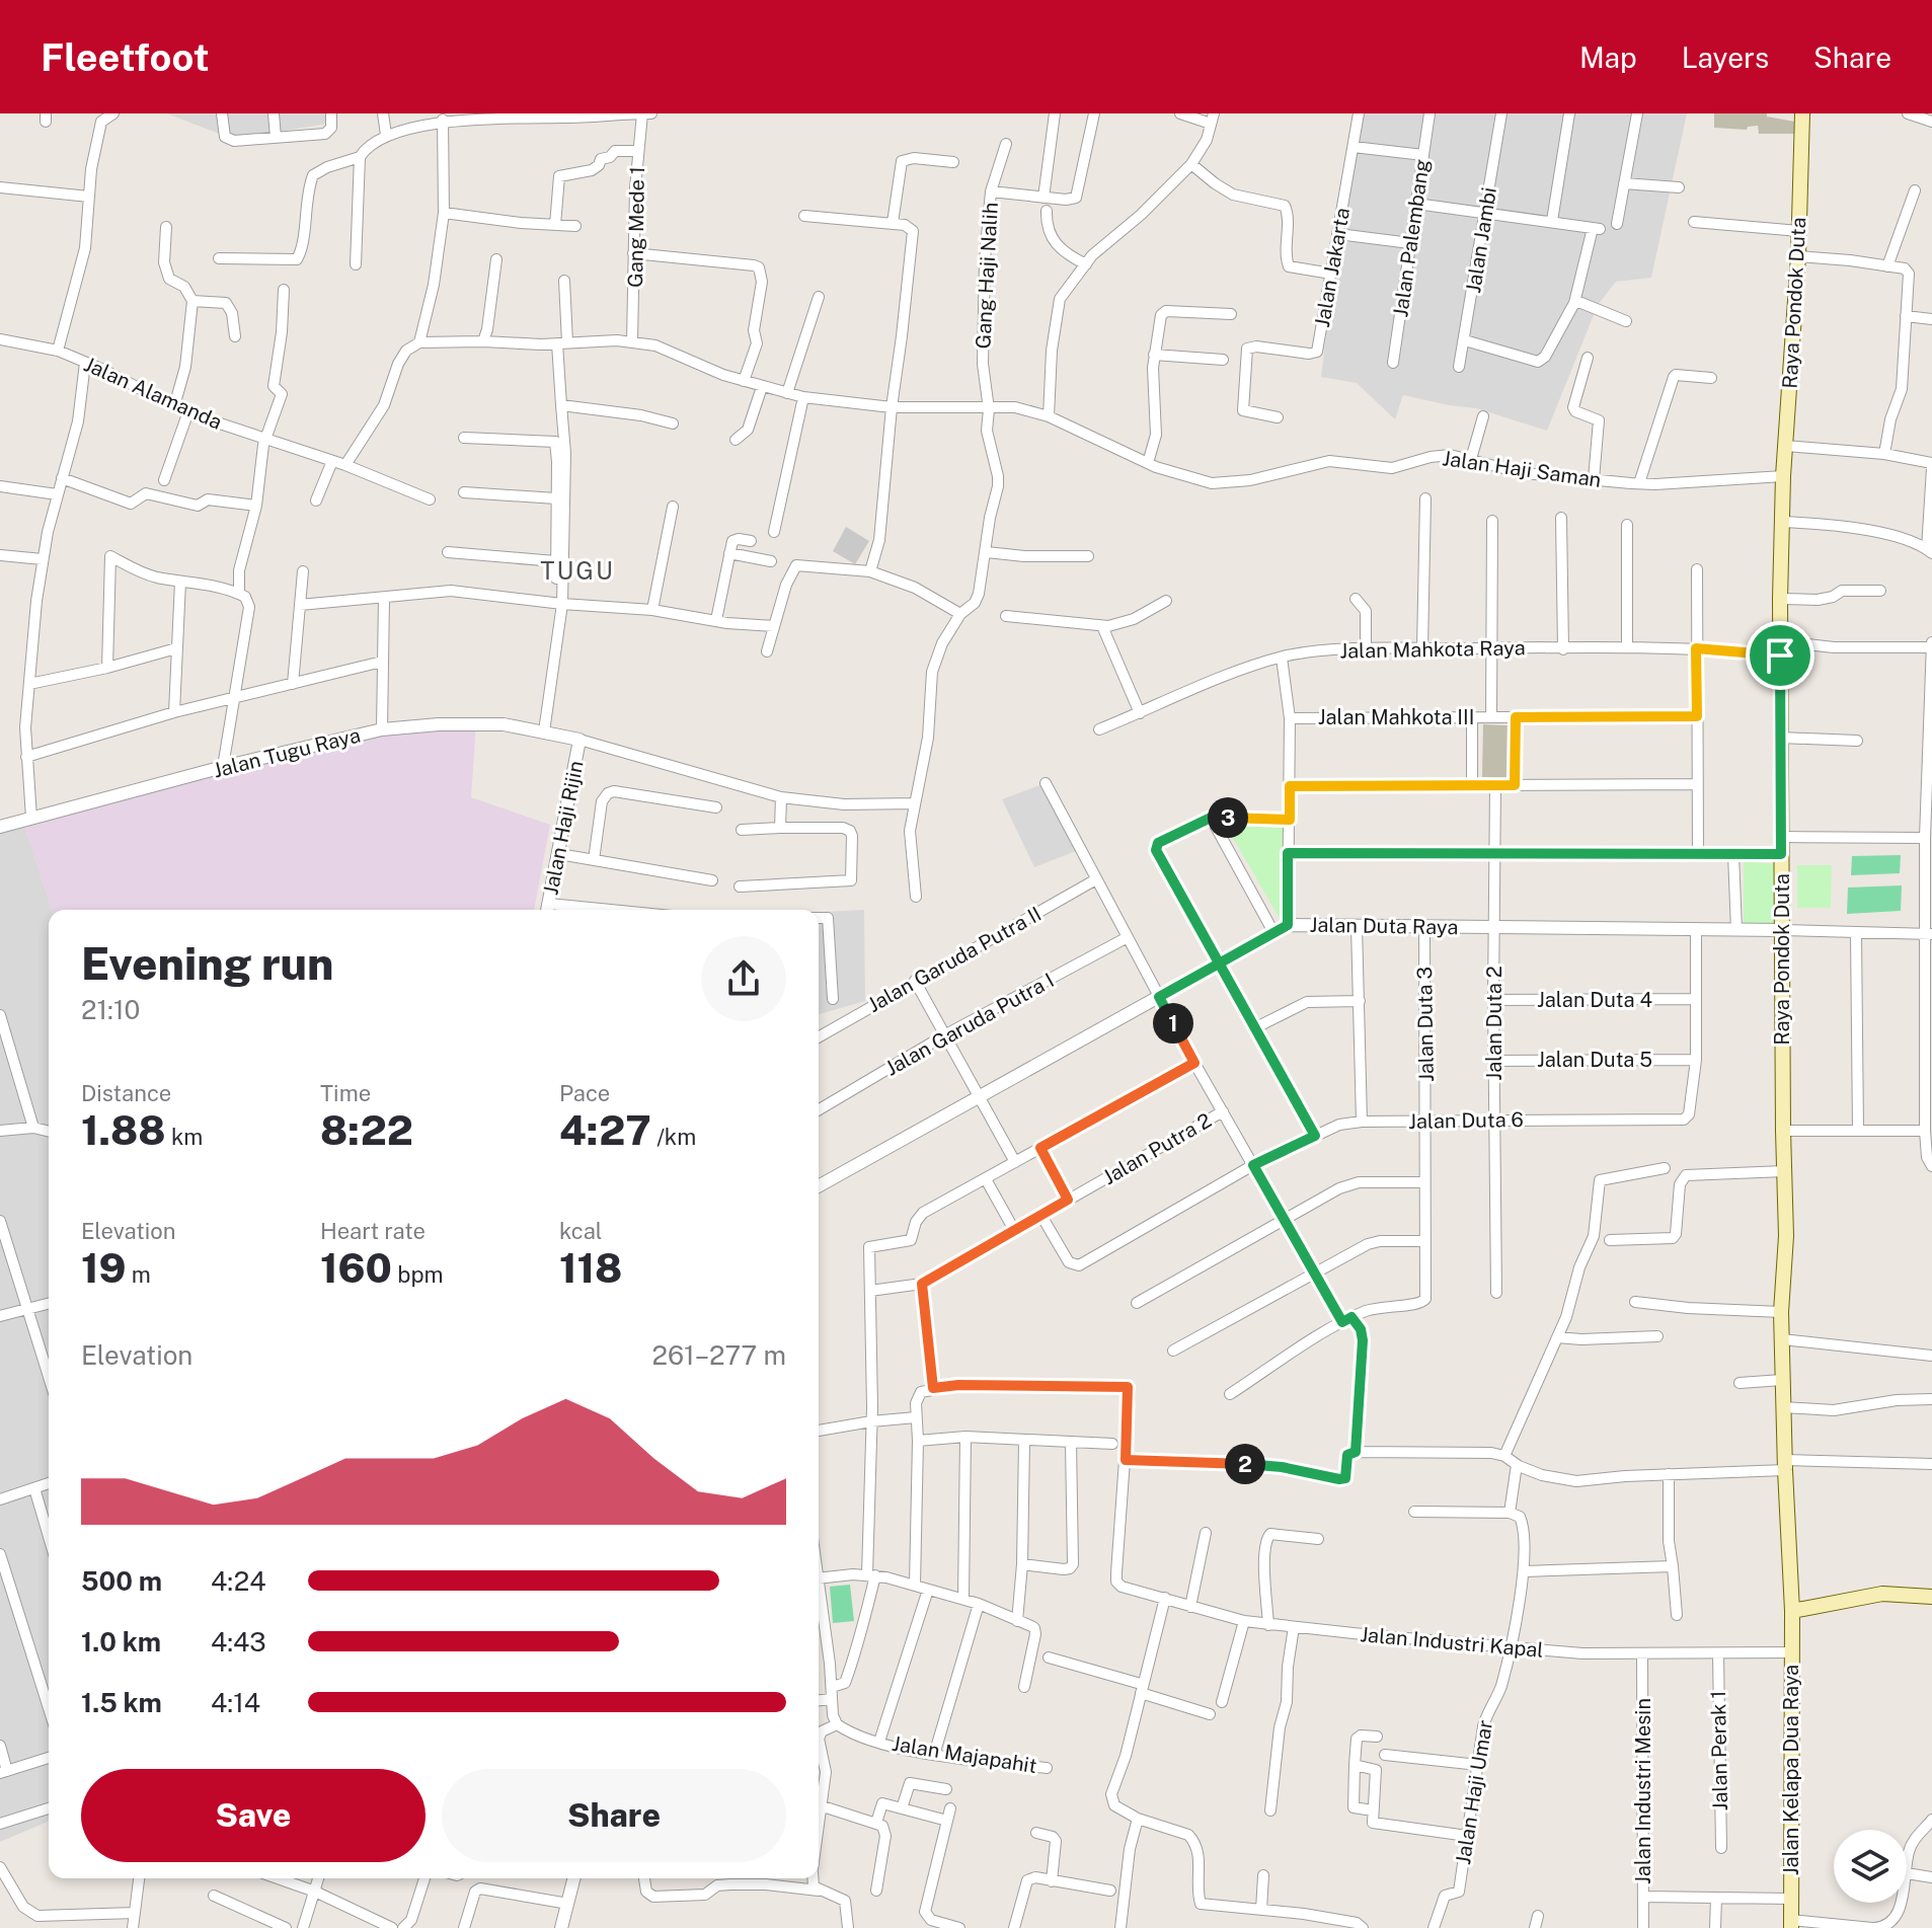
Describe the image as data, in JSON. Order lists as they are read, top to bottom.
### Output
{
  "streets": {
    "main road": ["Raya Pondok Duta", "Jalan Kelapa Dua Raya"],
    "street": [
      "Gang Mede 1",
      "Jalan Palembang",
      "Jalan Jambi",
      "Jalan Jakarta",
      "Gang Haji Nalih",
      "Jalan Alamanda",
      "Jalan Haji Saman",
      "Jalan Mahkota Raya",
      "Jalan Mahkota III",
      "Jalan Tugu Raya",
      "Jalan Haji Rijin",
      "Jalan Duta Raya",
      "Jalan Garuda Putra II",
      "Jalan Duta 4",
      "Jalan Duta 2",
      "Jalan Garuda Putra I",
      "Jalan Duta 3",
      "Jalan Duta 5",
      "Jalan Duta 6",
      "Jalan Putra 2",
      "Jalan Industri Kapal",
      "Jalan Perak 1",
      "Jalan Majapahit",
      "Jalan Industri Mesin",
      "Jalan Haji Umar"
    ]
  },
  "crossings": [
    ["Gang Mede 1", "Jalan Haji Saman"],
    ["Gang Haji Nalih", "Jalan Haji Saman"],
    ["Raya Pondok Duta", "Jalan Haji Saman"],
    ["Raya Pondok Duta", "Jalan Mahkota Raya"],
    ["Raya Pondok Duta", "Jalan Duta Raya"],
    ["Raya Pondok Duta", "Jalan Kelapa Dua Raya"],
    ["Jalan Tugu Raya", "Jalan Haji Rijin"],
    ["Jalan Duta Raya", "Jalan Duta 2"],
    ["Jalan Duta Raya", "Jalan Duta 3"],
    ["Jalan Duta 4", "Jalan Duta 2"],
    ["Jalan Duta 2", "Jalan Duta 5"],
    ["Jalan Duta 2", "Jalan Duta 6"],
    ["Jalan Duta 3", "Jalan Duta 6"],
    ["Jalan Duta 5", "Jalan Duta 6"],
    ["Jalan Duta 6", "Jalan Putra 2"],
    ["Jalan Industri Kapal", "Jalan Perak 1"],
    ["Jalan Industri Kapal", "Jalan Kelapa Dua Raya"],
    ["Jalan Industri Kapal", "Jalan Industri Mesin"],
    ["Jalan Industri Kapal", "Jalan Haji Umar"]
  ],
  "districts": ["TUGU"],
  "page": {
    "header": "Fleetfoot",
    "nav": ["Map", "Layers", "Share"],
    "pins": ["3", "1", "2"],
    "heading": ["Evening run", "21:10"],
    "stats": [
      ["Distance", "1.88 km"],
      ["Time", "8:22"],
      ["Pace", "4:27 /km"],
      ["Elevation", "19 m"],
      ["Heart rate", "160 bpm"],
      ["kcal", "118"]
    ],
    "chart": ["Elevation", "261–277 m"],
    "list": [
      {
        "name": "500 m",
        "note": "4:24"
      },
      {
        "name": "1.0 km",
        "note": "4:43"
      },
      {
        "name": "1.5 km",
        "note": "4:14"
      }
    ],
    "buttons": ["Save", "Share"]
  }
}
